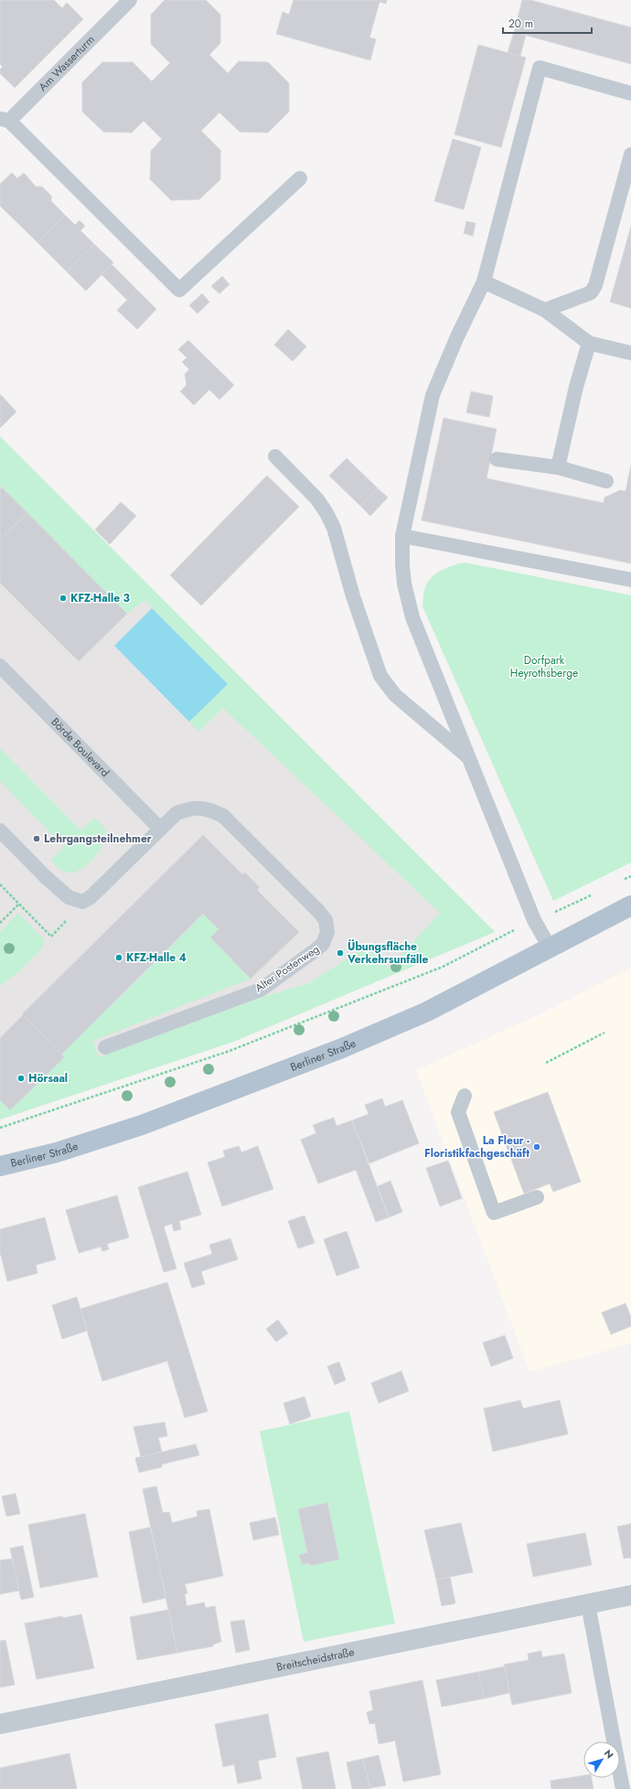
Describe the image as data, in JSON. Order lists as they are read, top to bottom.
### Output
{
  "streets": {
    "main road": ["Berliner Straße"],
    "street": ["Breitscheidstraße"],
    "lane": ["Am Wasserturm", "Börde Boulevard", "Alter Postenweg"]
  },
  "crossings": [
    ["Börde Boulevard", "Alter Postenweg"]
  ],
  "parks": ["Dorfpark Heyrothsberge"],
  "places": [
    "KFZ-Halle 3",
    "Lehrgangsteilnehmer",
    "Übungsfläche Verkehrsunfälle",
    "KFZ-Halle 4",
    "Hörsaal",
    "La Fleur - Floristikfachgeschäft"
  ],
  "scale_bar": "20 m",
  "north": "top right"
}
